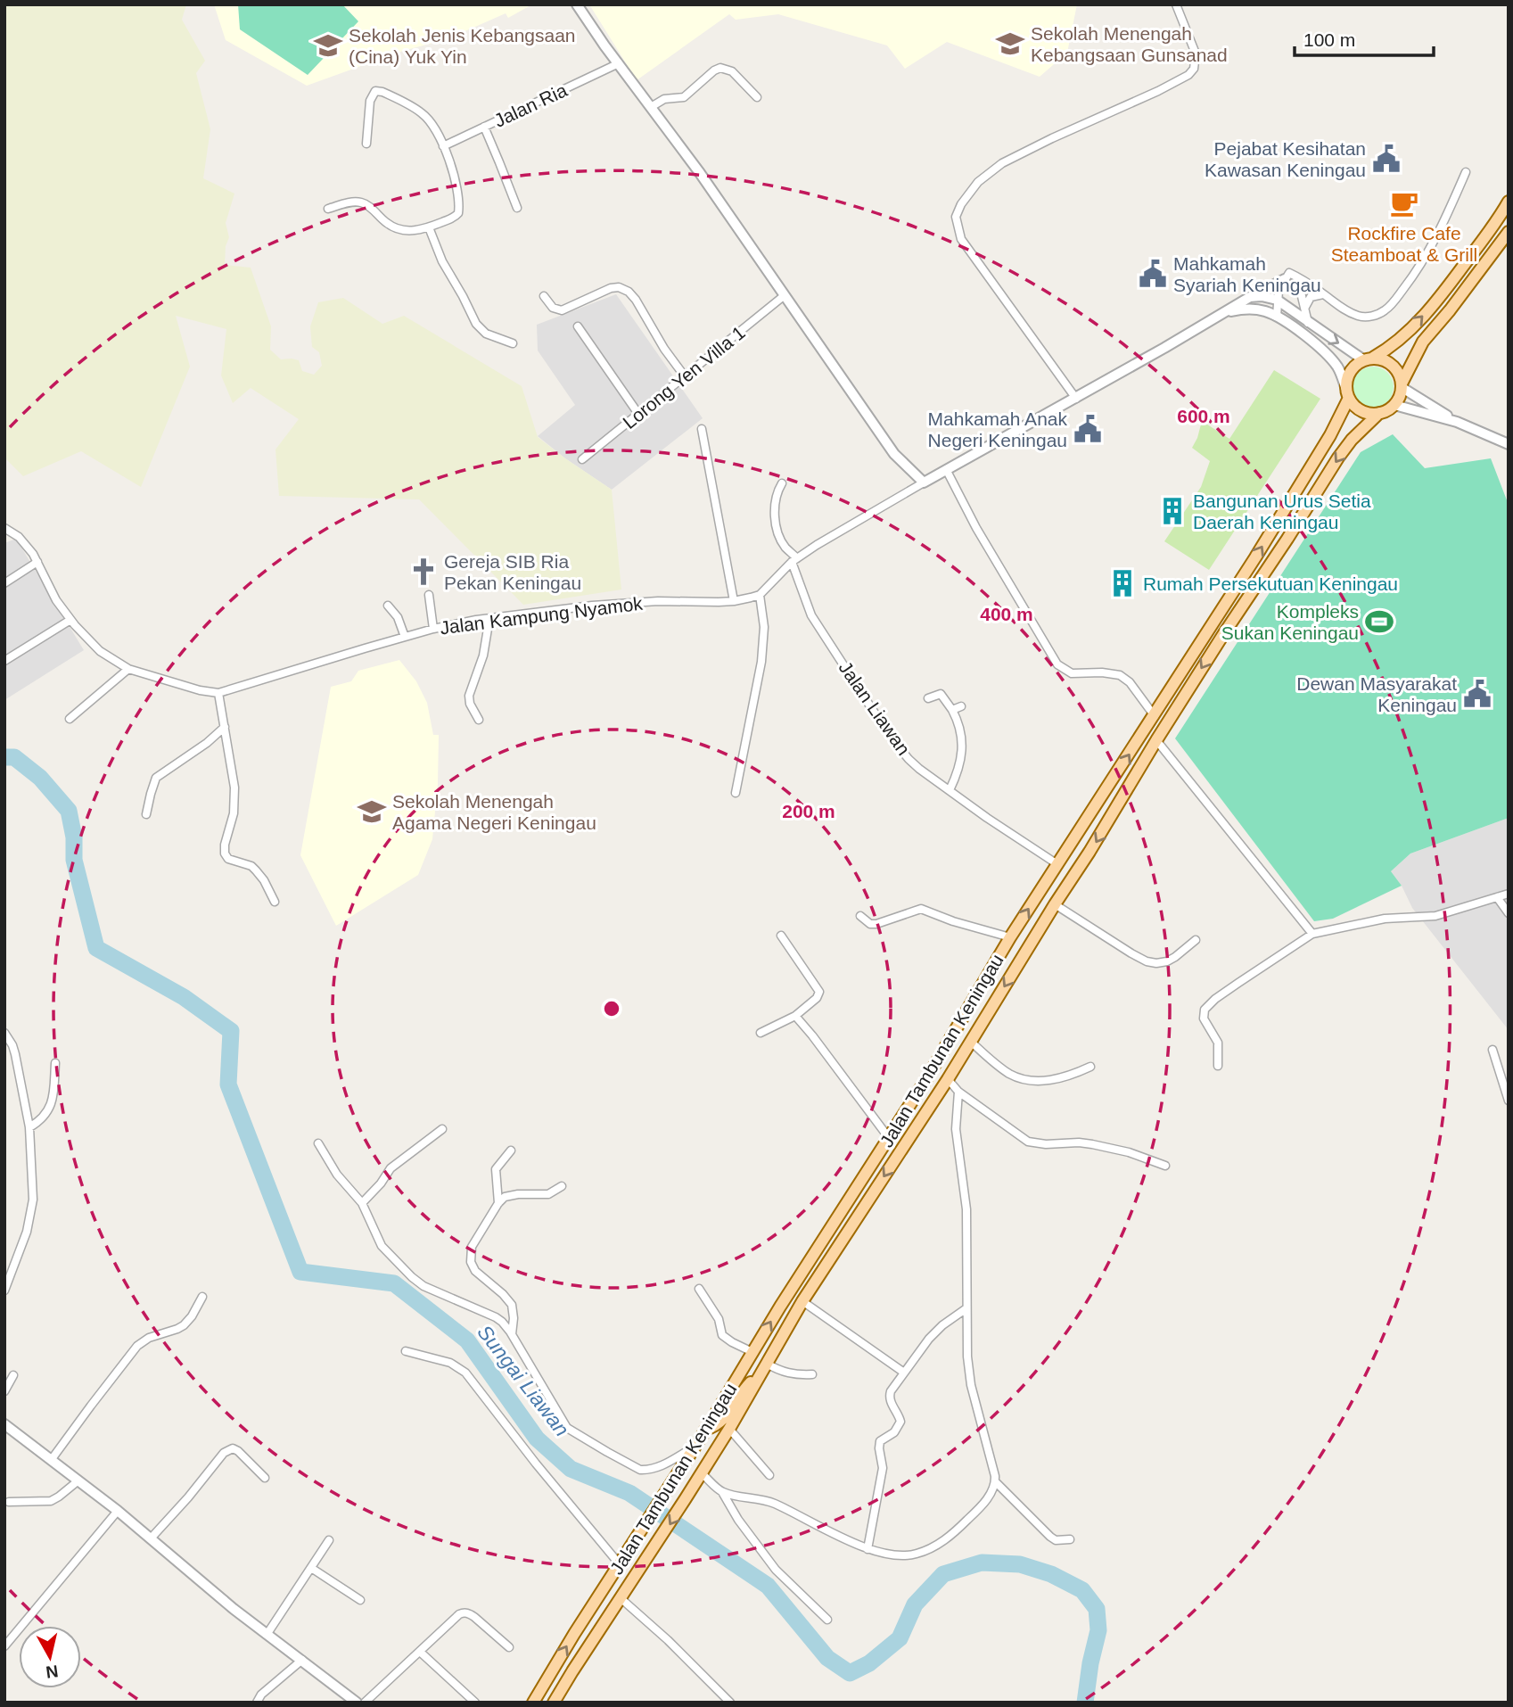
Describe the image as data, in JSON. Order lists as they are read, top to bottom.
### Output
{
  "streets": {
    "main road": ["Jalan Tambunan Keningau"],
    "street": [
      "Jalan Ria",
      "Lorong Yen Villa 1",
      "Jalan Kampung Nyamok",
      "Jalan Liawan"
    ]
  },
  "crossings": [
    ["Jalan Liawan", "Jalan Tambunan Keningau"]
  ],
  "water": ["Sungai Liawan"],
  "places": {
    "school or university": ["Sekolah Menengah Kebangsaan Gunsanad", "Sekolah Jenis Kebangsaan (Cina) Yuk Yin", "Sekolah Menengah Agama Negeri Keningau"],
    "public building": [
      "Pejabat Kesihatan Kawasan Keningau",
      "Mahkamah Syariah Keningau",
      "Mahkamah Anak Negeri Keningau",
      "Dewan Masyarakat Keningau"
    ],
    "cafe": ["Rockfire Cafe Steamboat & Grill"],
    "building": ["Bangunan Urus Setia Daerah Keningau", "Rumah Persekutuan Keningau"],
    "church": ["Gereja SIB Ria Pekan Keningau"],
    "sports": ["Kompleks Sukan Keningau"]
  },
  "scale_bar": "100 m",
  "north": "bottom",
  "rings": ["600 m", "400 m", "200 m"]
}
